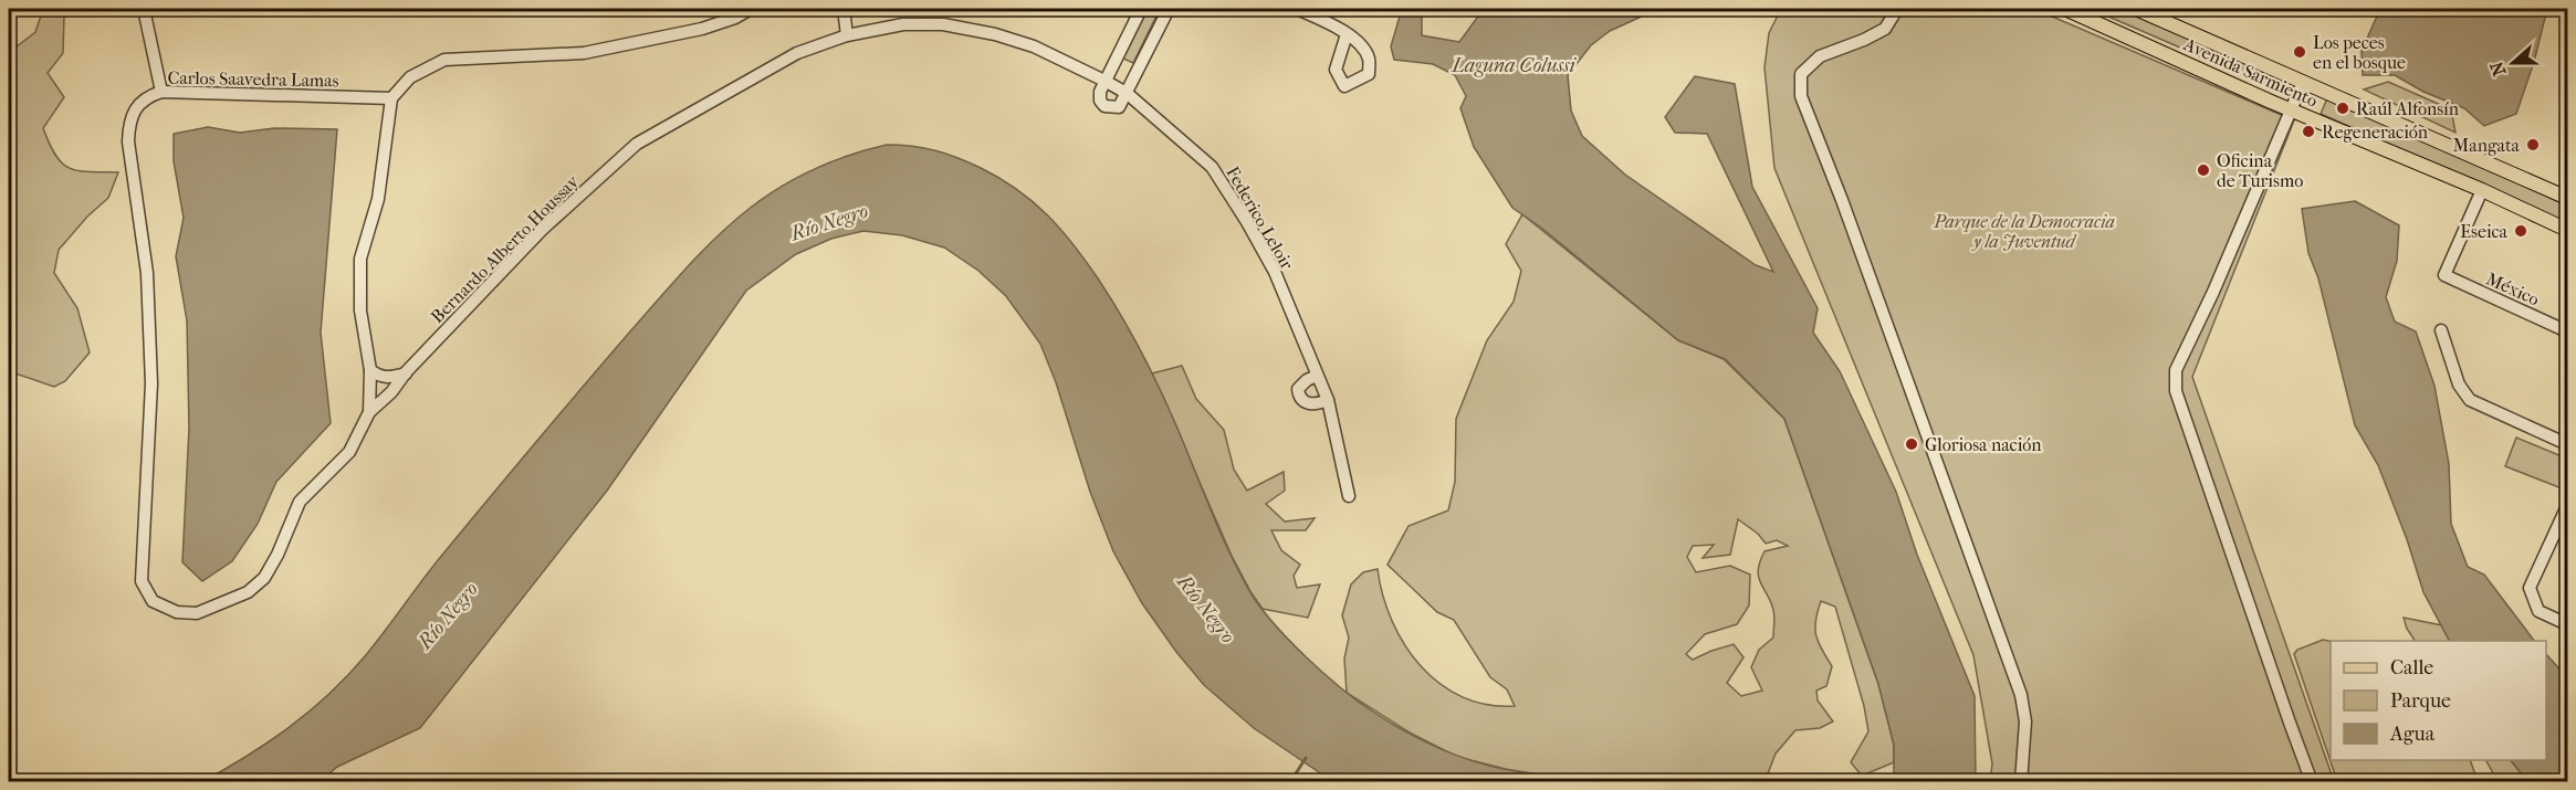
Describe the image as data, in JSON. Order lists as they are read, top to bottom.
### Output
{
  "streets": {
    "main road": ["Avenida Sarmiento"],
    "street": [
      "Carlos Saavedra Lamas",
      "Federico Leloir",
      "Bernardo Alberto Houssay",
      "México"
    ]
  },
  "crossings": [
    ["Avenida Sarmiento", "México"],
    ["Carlos Saavedra Lamas", "Bernardo Alberto Houssay"],
    ["Federico Leloir", "Bernardo Alberto Houssay"]
  ],
  "water": ["Laguna Colussi", "Río Negro"],
  "parks": ["Parque de la Democracia y la Juventud"],
  "places": [
    "Los peces en el bosque",
    "Raúl Alfonsín",
    "Regeneración",
    "Mangata",
    "Oficina de Turismo",
    "Eseica",
    "Gloriosa nación"
  ],
  "legend": ["Calle", "Parque", "Agua"],
  "north": "left"
}
